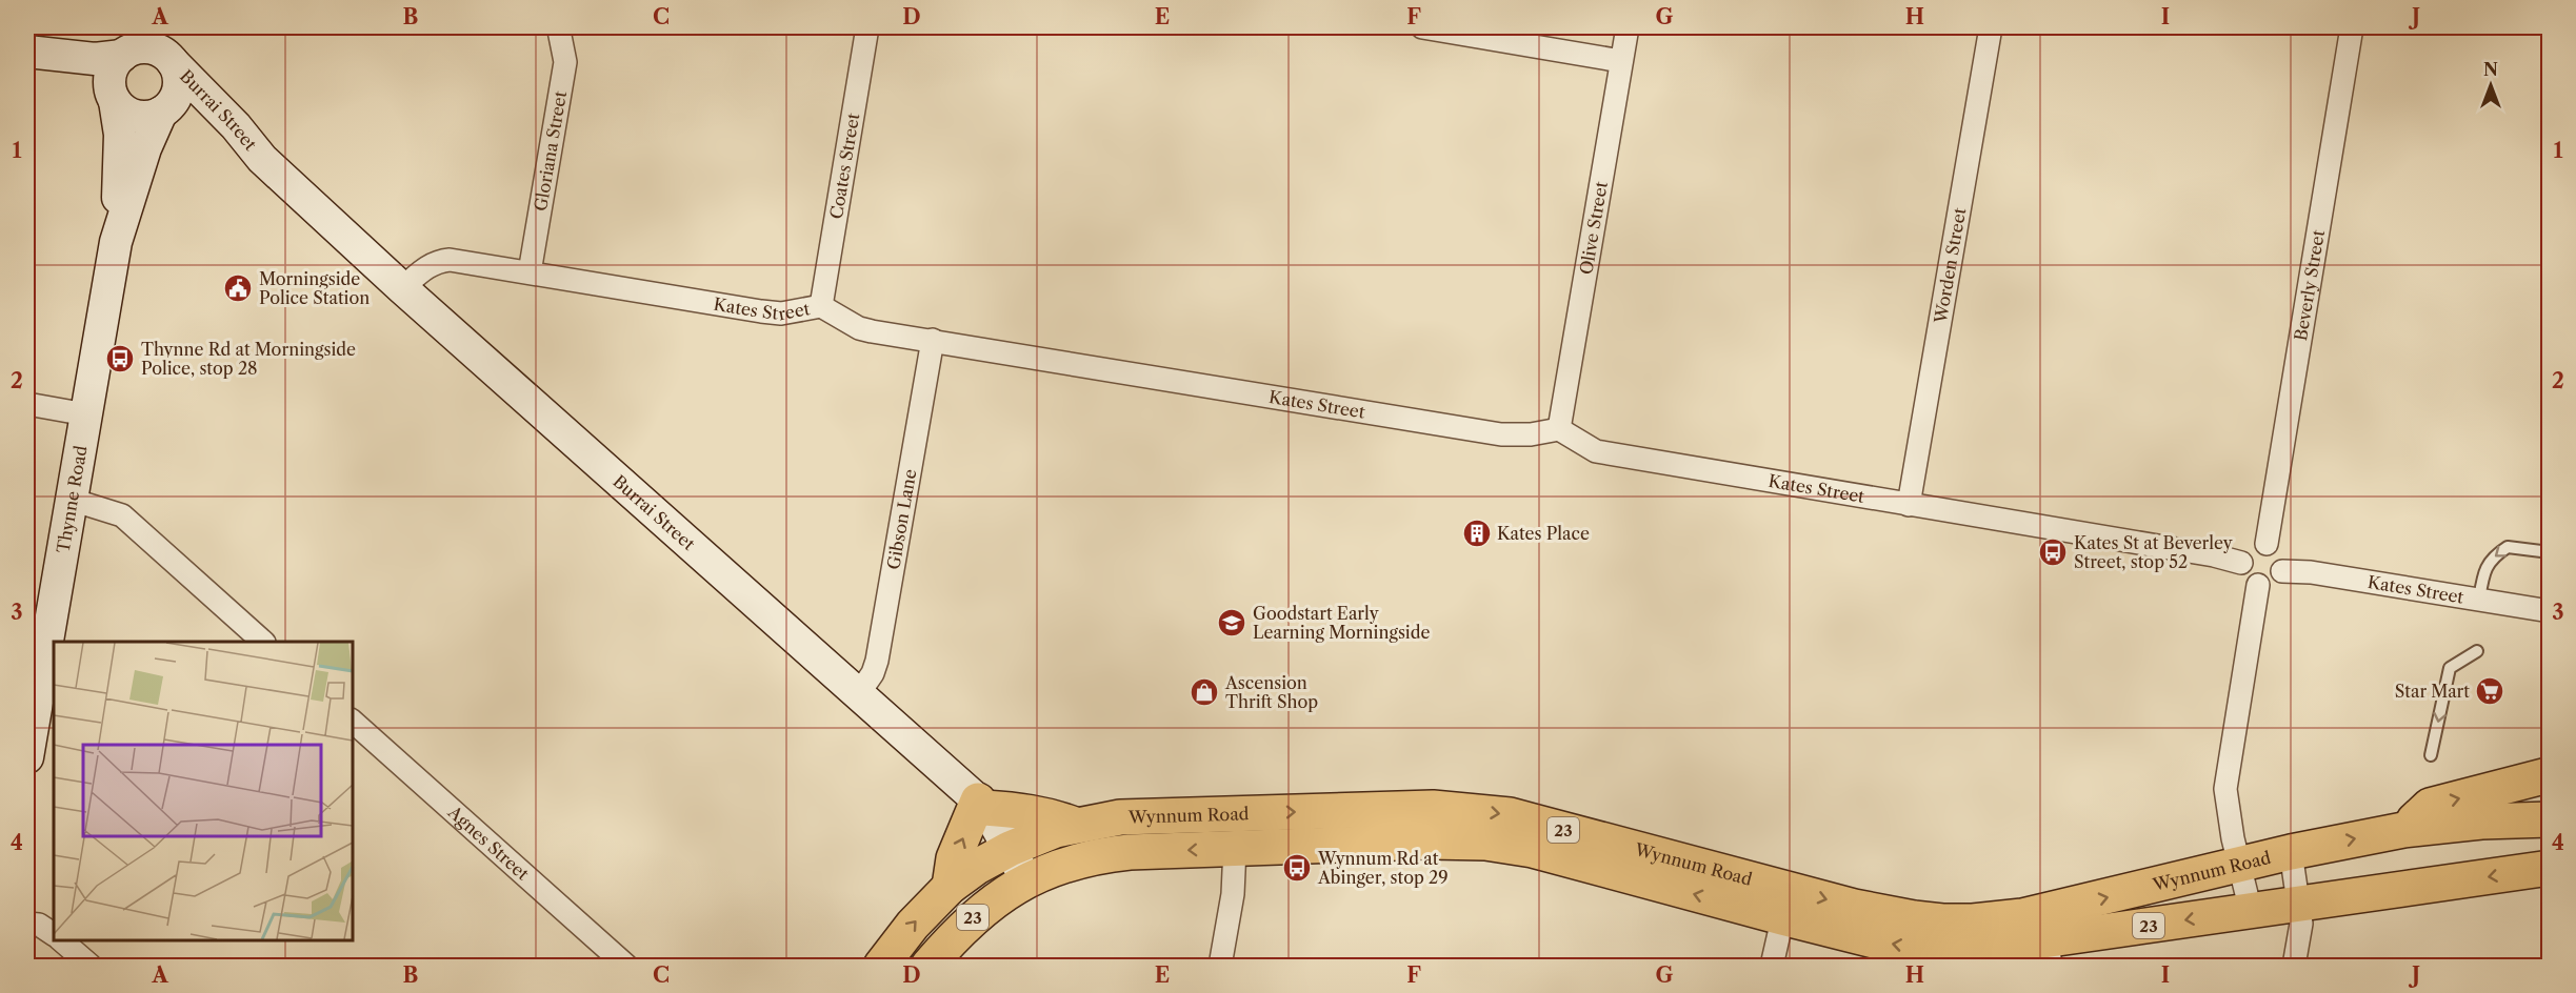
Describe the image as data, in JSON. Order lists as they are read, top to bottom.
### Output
{
  "streets": {
    "main road": ["Wynnum Road", "23"],
    "street": [
      "Burrai Street",
      "Gloriana Street",
      "Coates Street",
      "Olive Street",
      "Worden Street",
      "Beverly Street",
      "Kates Street",
      "Thynne Road",
      "Gibson Lane",
      "Agnes Street"
    ]
  },
  "crossings": [
    ["Burrai Street", "Kates Street"],
    ["Burrai Street", "Thynne Road"],
    ["Burrai Street", "Gibson Lane"],
    ["Burrai Street", "Wynnum Road"],
    ["Gloriana Street", "Kates Street"],
    ["Coates Street", "Kates Street"],
    ["Olive Street", "Kates Street"],
    ["Worden Street", "Kates Street"],
    ["Beverly Street", "Kates Street"],
    ["Kates Street", "Gibson Lane"]
  ],
  "places": {
    "public building": ["Morningside Police Station"],
    "bus stop": ["Thynne Rd at Morningside Police, stop 28", "Kates St at Beverley Street, stop 52", "Wynnum Rd at Abinger, stop 29"],
    "building": ["Kates Place"],
    "school or university": ["Goodstart Early Learning Morningside"],
    "supermarket": ["Star Mart"],
    "shop": ["Ascension Thrift Shop"]
  },
  "north": "top",
  "grid": {
    "columns": [
      "A",
      "B",
      "C",
      "D",
      "E",
      "F",
      "G",
      "H",
      "I",
      "J"
    ],
    "rows": [
      "1",
      "2",
      "3",
      "4"
    ]
  }
}
